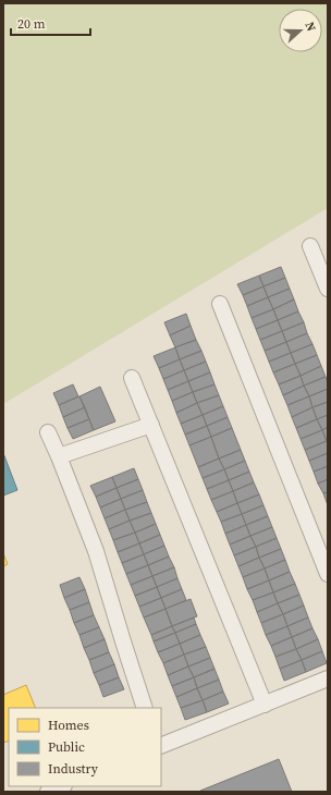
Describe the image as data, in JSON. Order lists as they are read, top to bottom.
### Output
{
  "legend": ["Homes", "Public", "Industry"],
  "scale_bar": "20 m",
  "north": "right"
}
